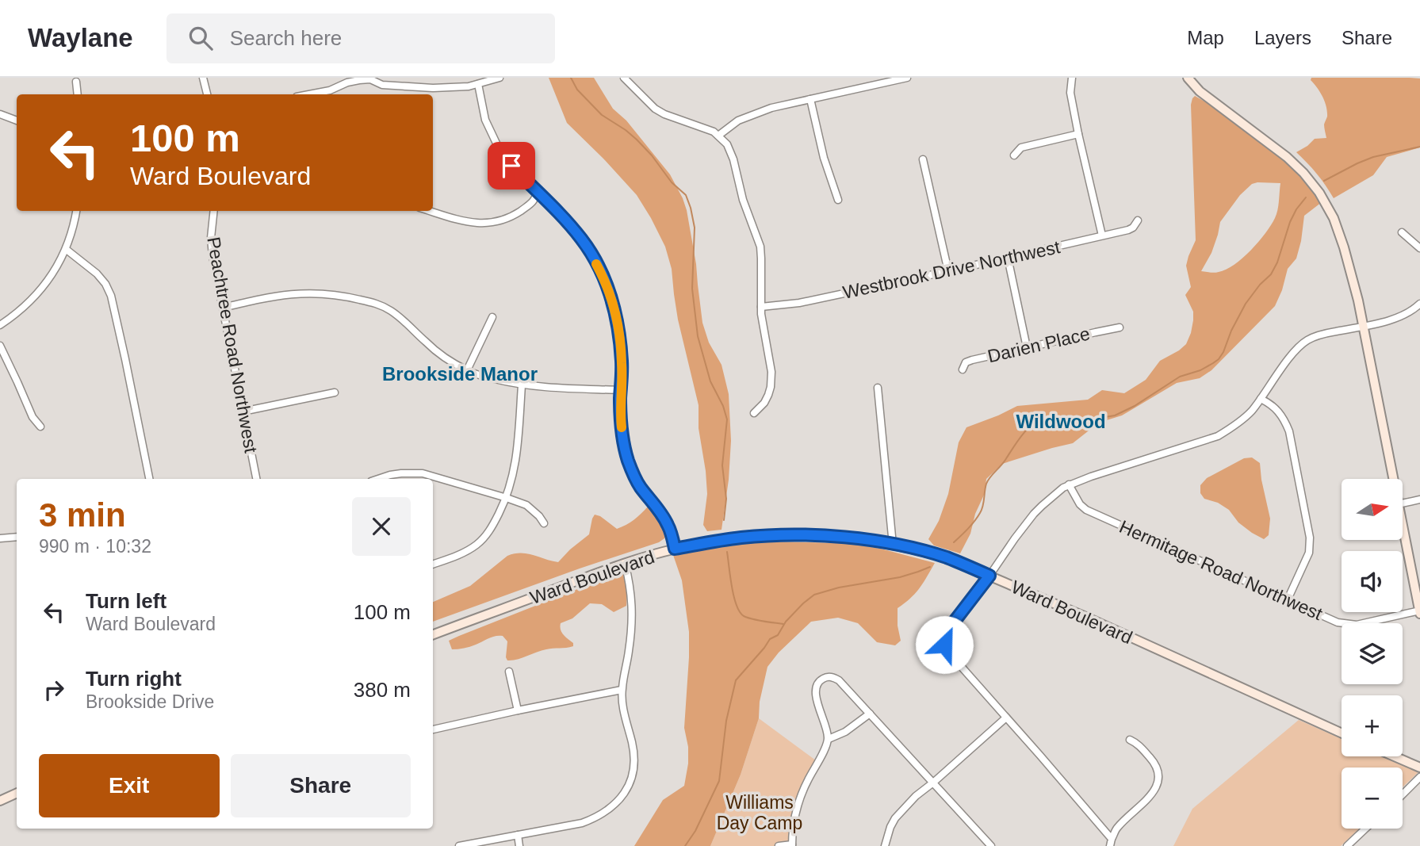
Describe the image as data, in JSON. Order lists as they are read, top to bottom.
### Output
{
  "streets": {
    "main road": ["Ward Boulevard"],
    "street": [
      "Westbrook Drive Northwest",
      "Peachtree Road Northwest",
      "Darien Place",
      "Hermitage Road Northwest"
    ]
  },
  "districts": ["Brookside Manor", "Wildwood"],
  "parks": ["Williams Day Camp"],
  "north": "right",
  "page": {
    "header": "Waylane",
    "search": "Search here",
    "nav": ["Map", "Layers", "Share"],
    "turn": ["100 m", "Ward Boulevard"],
    "map_buttons": ["+", "−"],
    "heading": ["3 min", "990 m · 10:32"],
    "list": [
      {
        "name": "Turn left",
        "note": "Ward Boulevard",
        "value": "100 m"
      },
      {
        "name": "Turn right",
        "note": "Brookside Drive",
        "value": "380 m"
      }
    ],
    "buttons": ["Exit", "Share"]
  }
}
